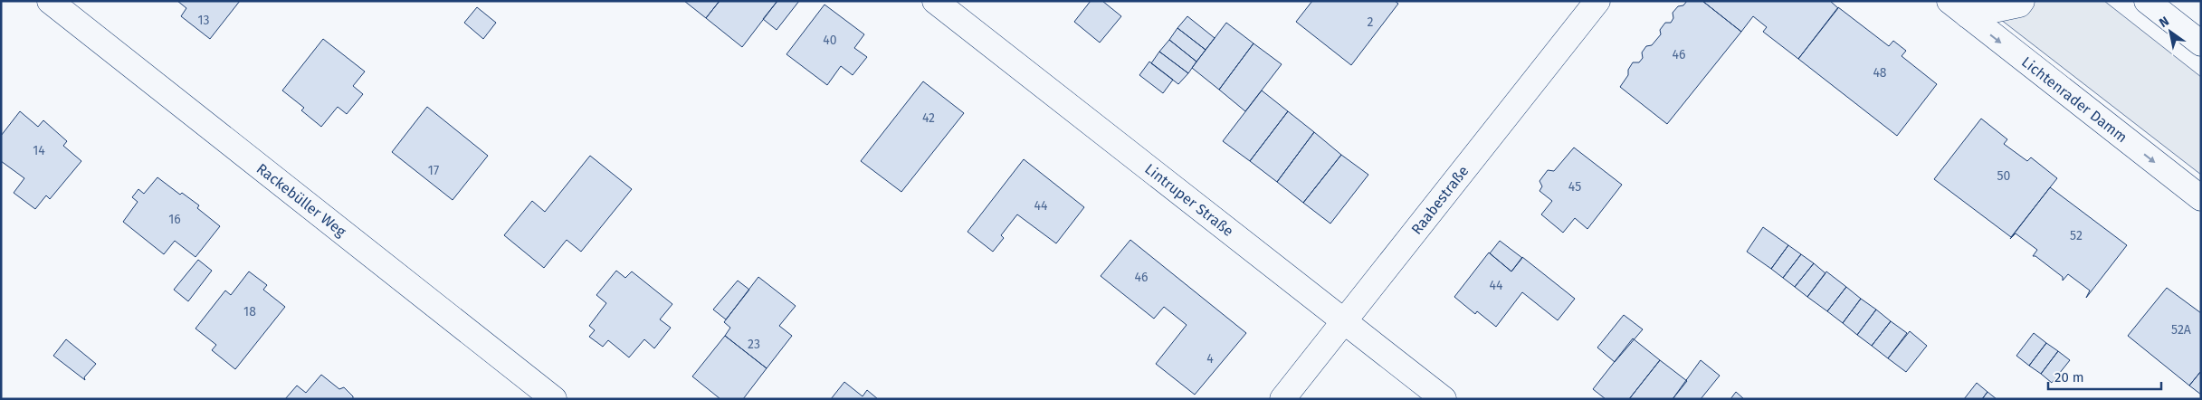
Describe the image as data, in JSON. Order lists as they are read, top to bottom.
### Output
{
  "streets": {
    "street": [
      "Lichtenrader Damm",
      "Rackebüller Weg",
      "Lintruper Straße",
      "Raabestraße"
    ]
  },
  "crossings": [
    ["Lintruper Straße", "Raabestraße"]
  ],
  "one_way": ["Lichtenrader Damm"],
  "house_numbers": [
    "13",
    "2",
    "40",
    "46",
    "48",
    "42",
    "14",
    "17",
    "50",
    "45",
    "44",
    "16",
    "52",
    "46",
    "44",
    "18",
    "52A",
    "23",
    "4"
  ],
  "scale_bar": "20 m",
  "north": "top left"
}
